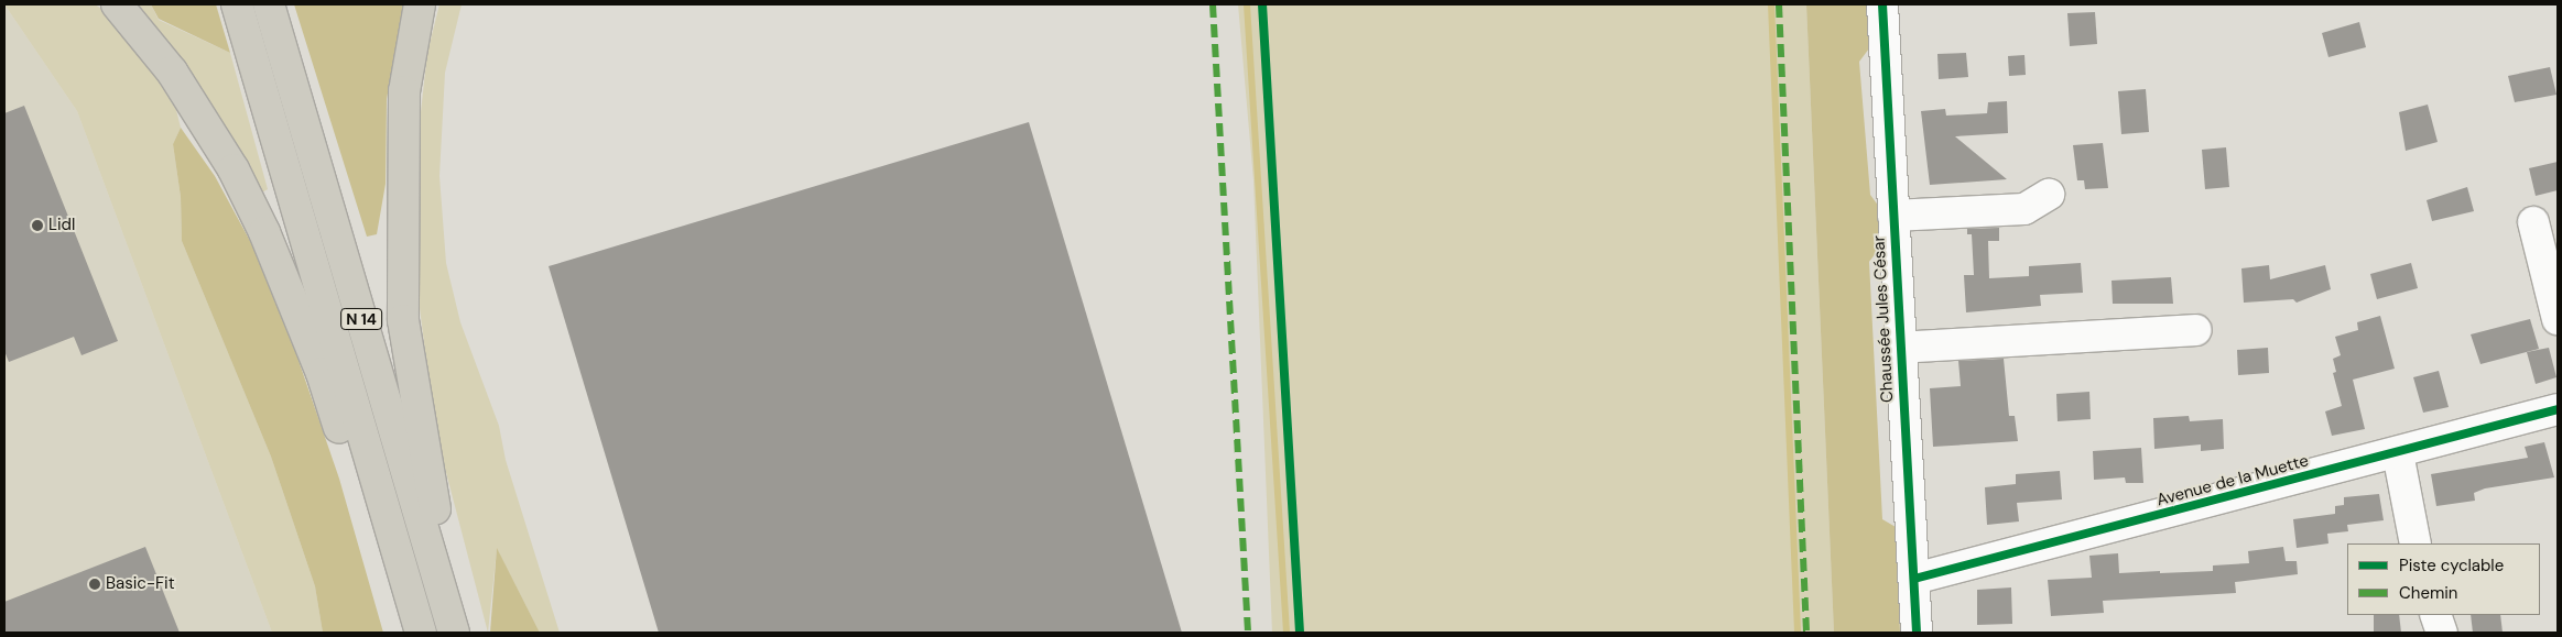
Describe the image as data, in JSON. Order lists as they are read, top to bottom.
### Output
{
  "streets": {
    "highway": ["N 14"],
    "street": ["Chaussée Jules César", "Avenue de la Muette"]
  },
  "crossings": [
    ["Chaussée Jules César", "Avenue de la Muette"]
  ],
  "places": ["Lidl", "Basic-Fit"],
  "legend": ["Piste cyclable", "Chemin"]
}
